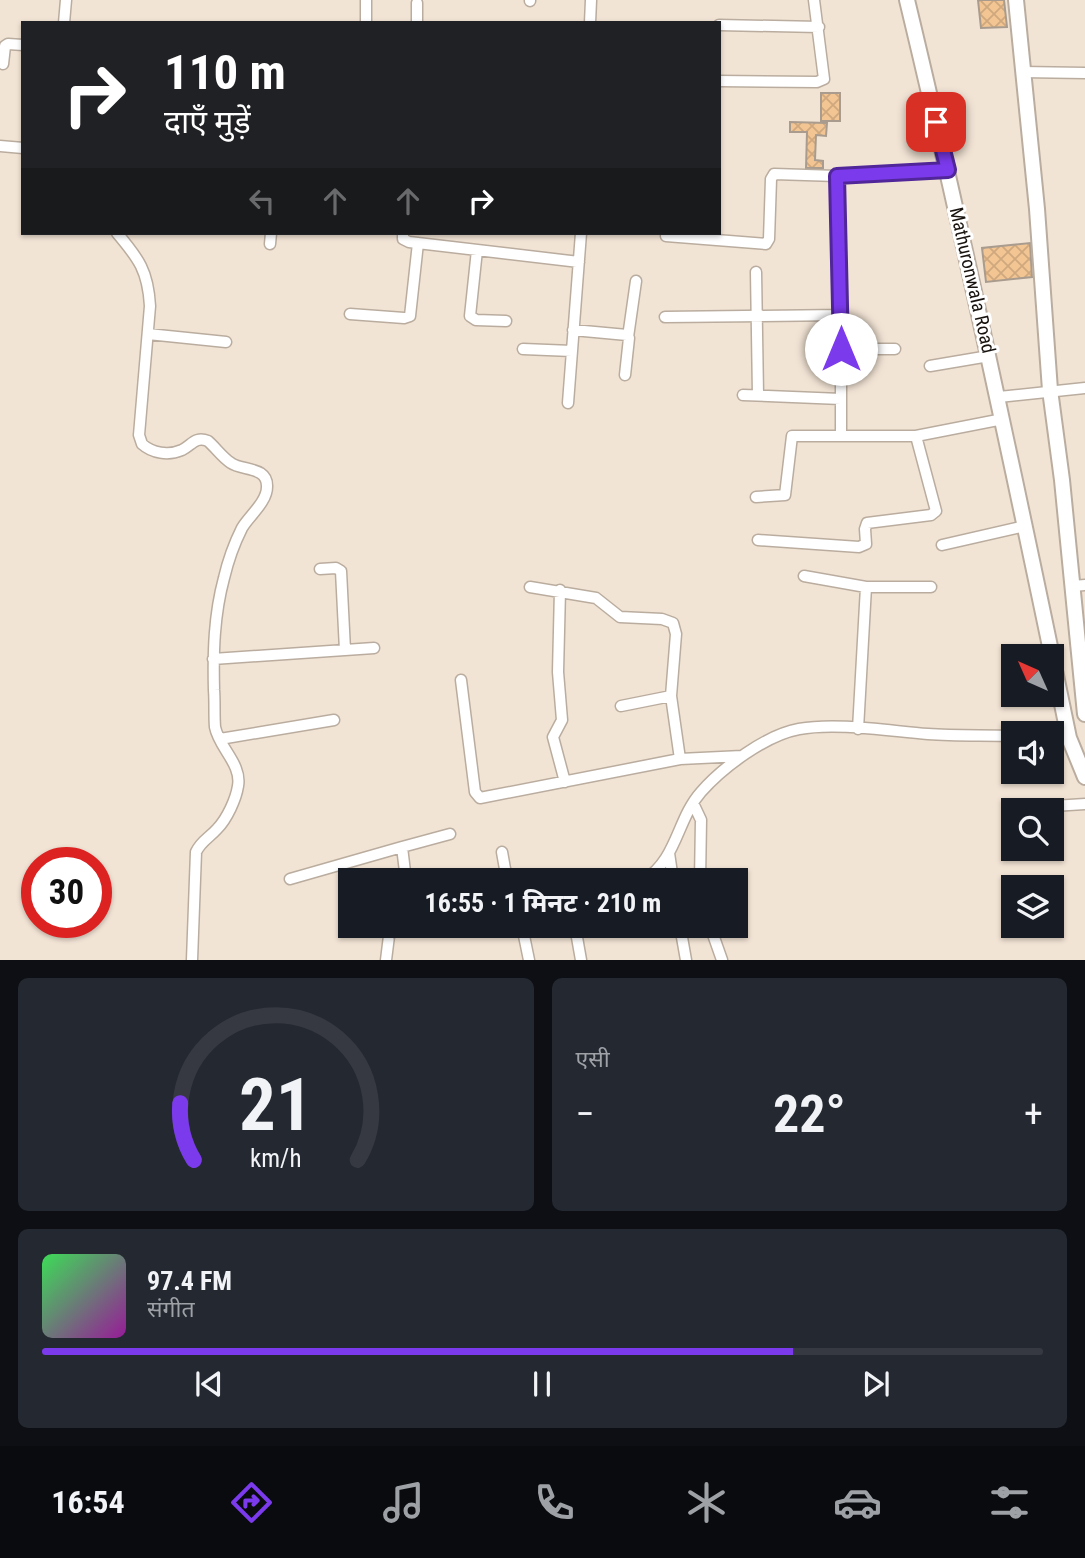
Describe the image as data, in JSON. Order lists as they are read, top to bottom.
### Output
{
  "streets": {
    "street": ["Mathuronwala Road"]
  },
  "north": "top left",
  "page": {
    "turn": ["110 m", "दाएँ मुड़ें"],
    "limit": "30",
    "trip": "16:55 · 1 मिनट · 210 m",
    "tile": "एसी",
    "heat": ["−", "22°", "+"],
    "song": ["97.4 FM", "संगीत"],
    "tabs": "16:54",
    "gauge": ["21", "km/h"]
  }
}
